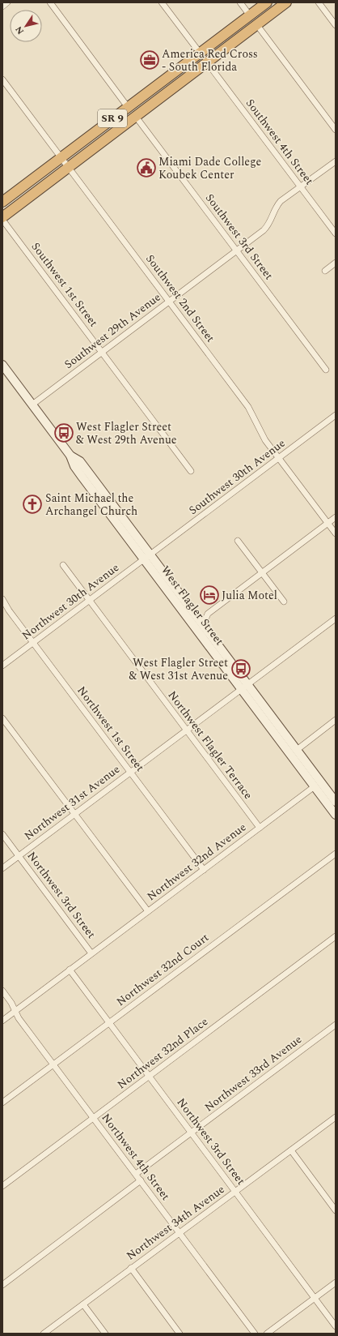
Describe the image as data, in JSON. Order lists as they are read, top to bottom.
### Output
{
  "streets": {
    "highway": ["SR 9"],
    "main road": ["West Flagler Street"],
    "street": [
      "Southwest 4th Street",
      "Southwest 3rd Street",
      "Southwest 1st Street",
      "Southwest 2nd Street",
      "Southwest 29th Avenue",
      "Southwest 30th Avenue",
      "Northwest 30th Avenue",
      "Northwest 1st Street",
      "Northwest Flagler Terrace",
      "Northwest 31st Avenue",
      "Northwest 32nd Avenue",
      "Northwest 3rd Street",
      "Northwest 32nd Court",
      "Northwest 32nd Place",
      "Northwest 33rd Avenue",
      "Northwest 4th Street",
      "Northwest 34th Avenue"
    ]
  },
  "crossings": [
    ["SR 9", "Southwest 4th Street"],
    ["SR 9", "Southwest 3rd Street"],
    ["SR 9", "Southwest 2nd Street"],
    ["Southwest 4th Street", "Southwest 29th Avenue"],
    ["Southwest 3rd Street", "Southwest 29th Avenue"],
    ["Southwest 1st Street", "Southwest 29th Avenue"],
    ["Southwest 2nd Street", "Southwest 29th Avenue"],
    ["Southwest 2nd Street", "Southwest 30th Avenue"],
    ["Southwest 29th Avenue", "West Flagler Street"],
    ["Southwest 30th Avenue", "Northwest 30th Avenue"],
    ["Southwest 30th Avenue", "West Flagler Street"],
    ["Northwest 30th Avenue", "West Flagler Street"],
    ["Northwest 30th Avenue", "Northwest 1st Street"],
    ["Northwest 30th Avenue", "Northwest Flagler Terrace"],
    ["West Flagler Street", "Northwest 31st Avenue"],
    ["West Flagler Street", "Northwest 32nd Avenue"],
    ["Northwest 1st Street", "Northwest 31st Avenue"],
    ["Northwest 1st Street", "Northwest 32nd Avenue"],
    ["Northwest Flagler Terrace", "Northwest 31st Avenue"],
    ["Northwest Flagler Terrace", "Northwest 32nd Avenue"],
    ["Northwest 31st Avenue", "Northwest 3rd Street"],
    ["Northwest 32nd Avenue", "Northwest 3rd Street"],
    ["Northwest 3rd Street", "Northwest 32nd Court"],
    ["Northwest 3rd Street", "Northwest 32nd Place"],
    ["Northwest 3rd Street", "Northwest 33rd Avenue"],
    ["Northwest 3rd Street", "Northwest 34th Avenue"],
    ["Northwest 32nd Court", "Northwest 4th Street"],
    ["Northwest 32nd Place", "Northwest 4th Street"],
    ["Northwest 33rd Avenue", "Northwest 4th Street"],
    ["Northwest 4th Street", "Northwest 34th Avenue"]
  ],
  "places": {
    "office": ["America Red Cross - South Florida"],
    "public building": ["Miami Dade College Koubek Center"],
    "bus stop": ["West Flagler Street & West 29th Avenue", "West Flagler Street & West 31st Avenue"],
    "church": ["Saint Michael the Archangel Church"],
    "hotel": ["Julia Motel"]
  },
  "north": "bottom left"
}
